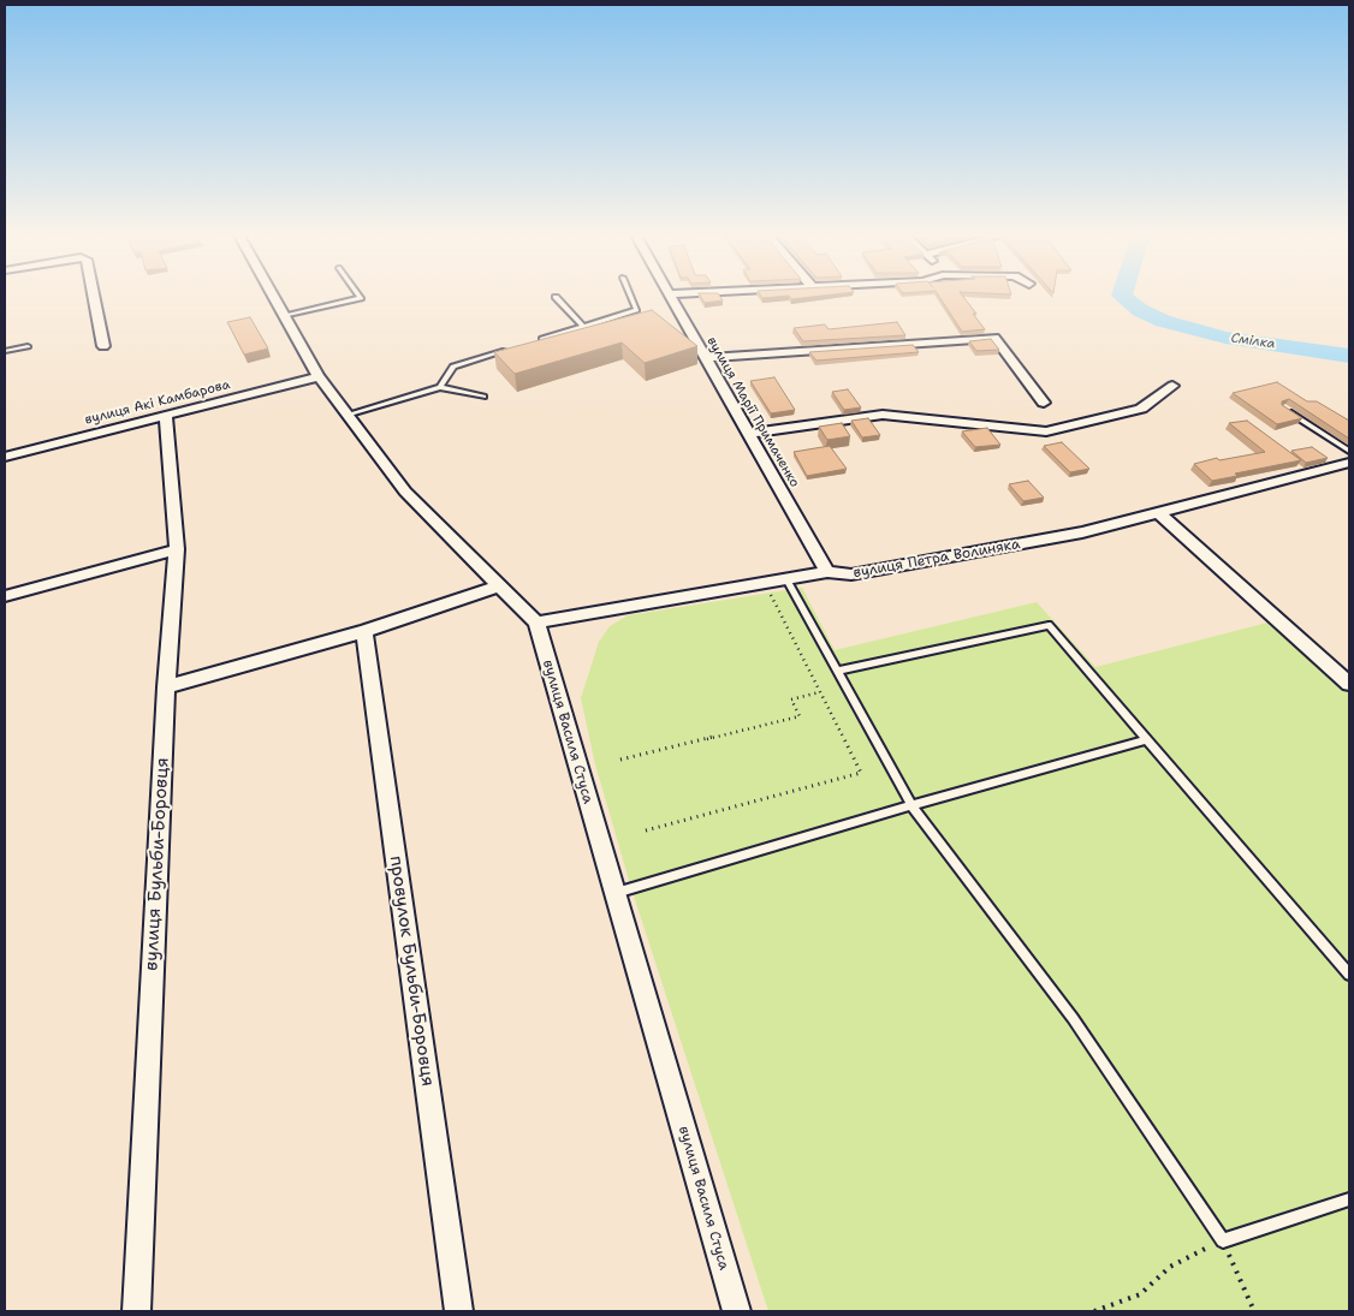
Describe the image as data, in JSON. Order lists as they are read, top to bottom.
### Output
{
  "streets": {
    "street": [
      "вулиця Акі Камбарова",
      "вулиця Марії Примаченко",
      "вулиця Петра Волиняка",
      "вулиця Василя Стуса",
      "вулиця Бульби-Боровця",
      "провулок Бульби-Боровця"
    ]
  },
  "crossings": [
    ["вулиця Акі Камбарова", "вулиця Василя Стуса"],
    ["вулиця Акі Камбарова", "вулиця Бульби-Боровця"],
    ["вулиця Марії Примаченко", "вулиця Петра Волиняка"],
    ["вулиця Петра Волиняка", "вулиця Василя Стуса"]
  ],
  "water": ["Смілка"]
}
